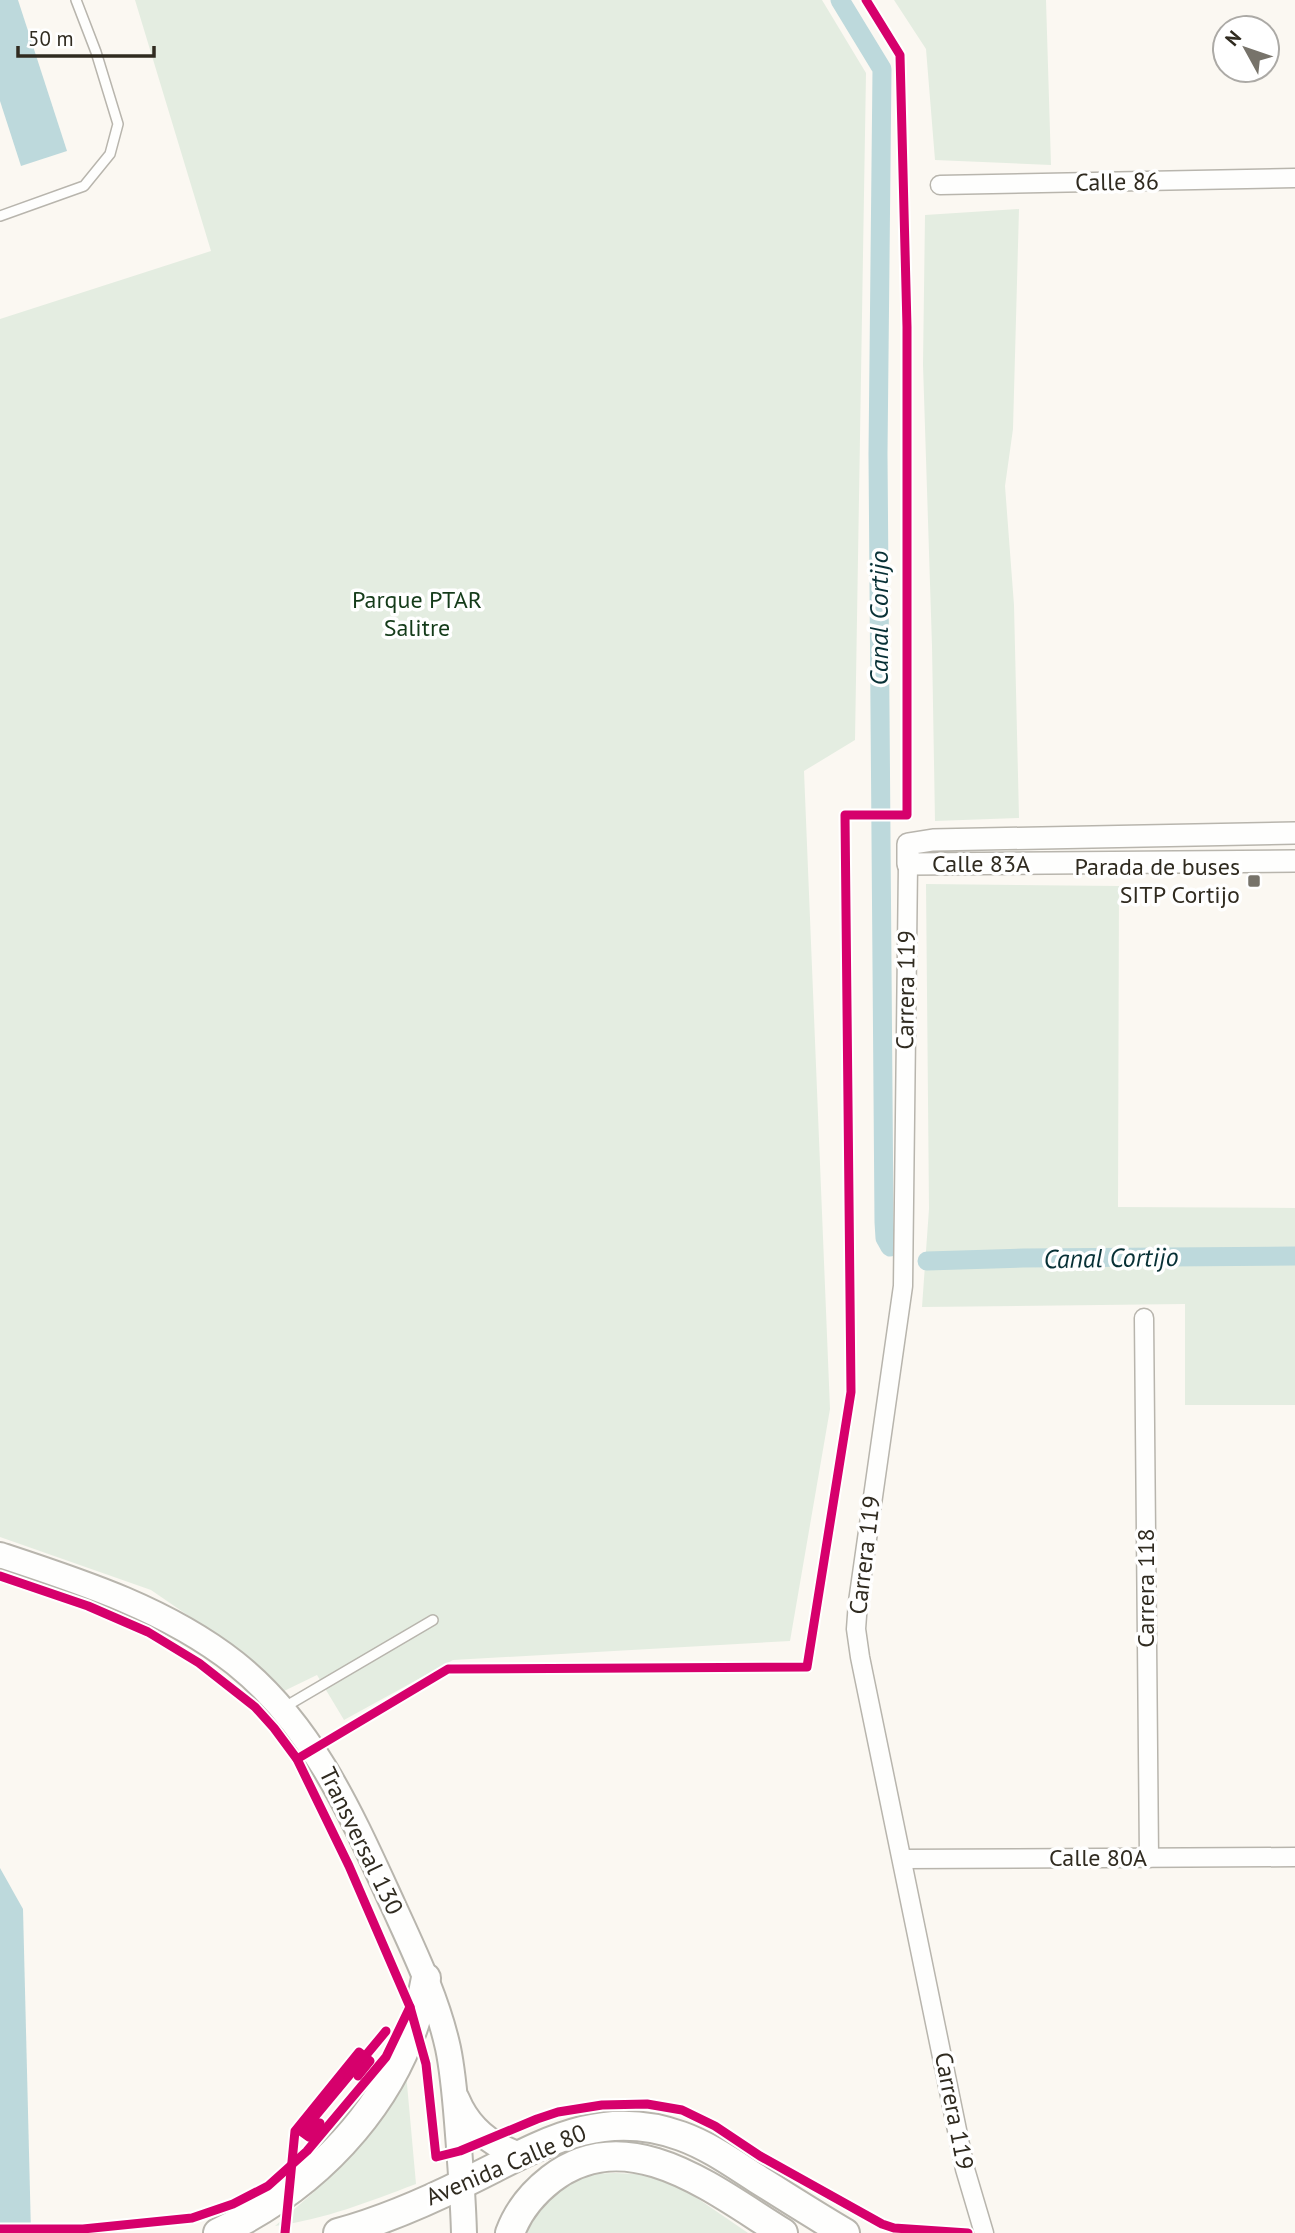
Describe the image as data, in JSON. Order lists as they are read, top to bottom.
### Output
{
  "streets": {
    "highway": ["Avenida Calle 80"],
    "main road": ["Transversal 130"],
    "street": [
      "Calle 86",
      "Calle 83A",
      "Carrera 119",
      "Carrera 118",
      "Calle 80A"
    ]
  },
  "crossings": [
    ["Calle 83A", "Carrera 119"],
    ["Carrera 119", "Calle 80A"],
    ["Carrera 118", "Calle 80A"],
    ["Transversal 130", "Avenida Calle 80"]
  ],
  "water": ["Canal Cortijo"],
  "parks": ["Parque PTAR Salitre"],
  "places": {
    "transit": ["Parada de buses SITP Cortijo"]
  },
  "scale_bar": "50 m",
  "north": "top left"
}
